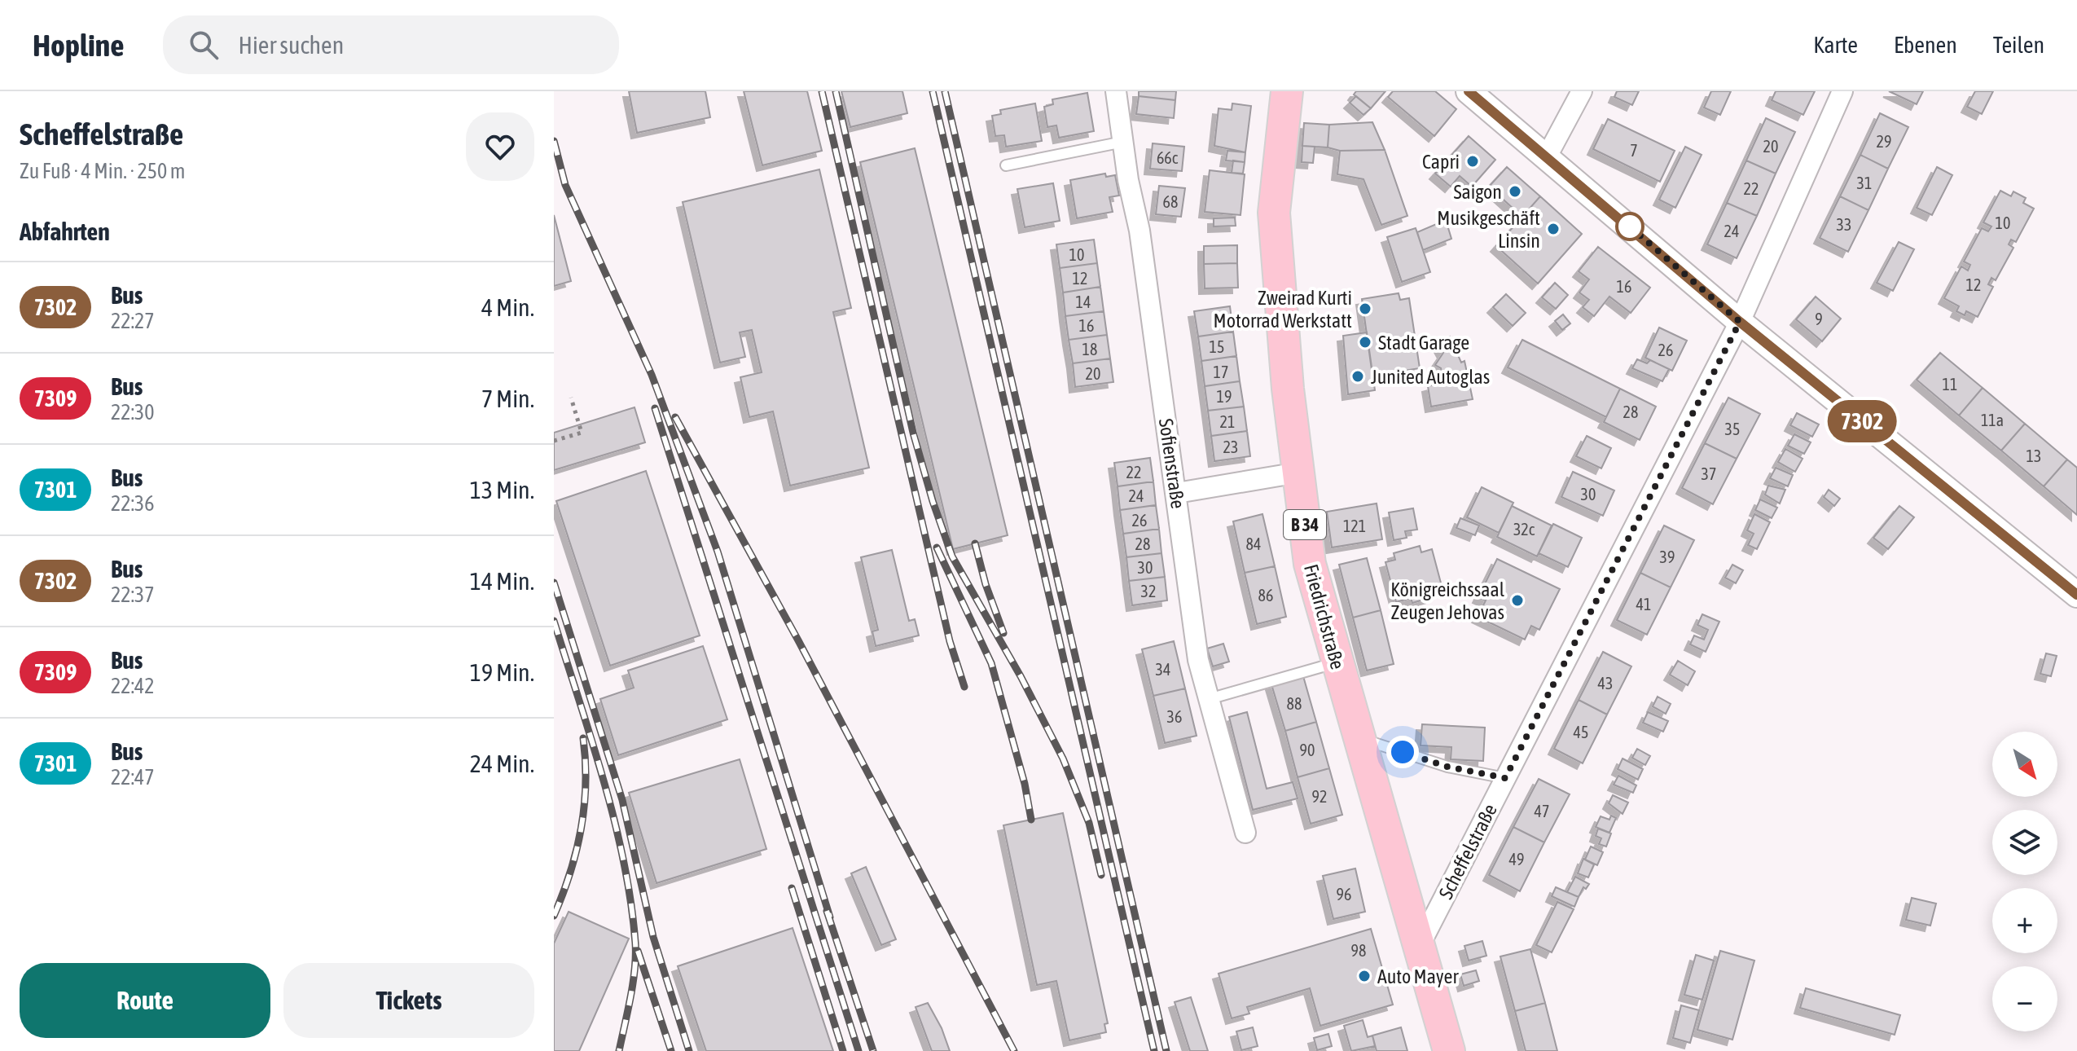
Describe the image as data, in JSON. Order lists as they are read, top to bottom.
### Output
{
  "streets": {
    "main road": ["B 34", "Friedrichstraße"],
    "street": ["Sofienstraße", "Scheffelstraße"]
  },
  "crossings": [
    ["Friedrichstraße", "Scheffelstraße"]
  ],
  "places": [
    "Capri",
    "Saigon",
    "Musikgeschäft Linsin",
    "Zweirad Kurti Motorrad Werkstatt",
    "Stadt Garage",
    "Junited Autoglas",
    "Königreichssaal Zeugen Jehovas",
    "Auto Mayer"
  ],
  "lines": ["bus line 7302"],
  "house_numbers": [
    "29",
    "20",
    "7",
    "66c",
    "31",
    "22",
    "68",
    "10",
    "33",
    "24",
    "10",
    "12",
    "12",
    "16",
    "14",
    "9",
    "16",
    "15",
    "18",
    "26",
    "17",
    "20",
    "11",
    "19",
    "28",
    "11a",
    "21",
    "35",
    "23",
    "13",
    "22",
    "37",
    "30",
    "24",
    "26",
    "121",
    "32c",
    "28",
    "84",
    "39",
    "30",
    "32",
    "86",
    "41",
    "34",
    "43",
    "88",
    "36",
    "45",
    "90",
    "92",
    "47",
    "49",
    "96",
    "98"
  ],
  "north": "bottom right",
  "page": {
    "header": "Hopline",
    "search": "Hier suchen",
    "nav": ["Karte", "Ebenen", "Teilen"],
    "heading": [
      ["Scheffelstraße", "Zu Fuß · 4 Min. · 250 m"],
      "Abfahrten"
    ],
    "on_map": "7302",
    "list": [
      {
        "mark": "7302",
        "name": "Bus",
        "note": "22:27",
        "value": "4 Min."
      },
      {
        "mark": "7309",
        "name": "Bus",
        "note": "22:30",
        "value": "7 Min."
      },
      {
        "mark": "7301",
        "name": "Bus",
        "note": "22:36",
        "value": "13 Min."
      },
      {
        "mark": "7302",
        "name": "Bus",
        "note": "22:37",
        "value": "14 Min."
      },
      {
        "mark": "7309",
        "name": "Bus",
        "note": "22:42",
        "value": "19 Min."
      },
      {
        "mark": "7301",
        "name": "Bus",
        "note": "22:47",
        "value": "24 Min."
      }
    ],
    "map_buttons": ["+", "−"],
    "buttons": ["Route", "Tickets"]
  }
}
